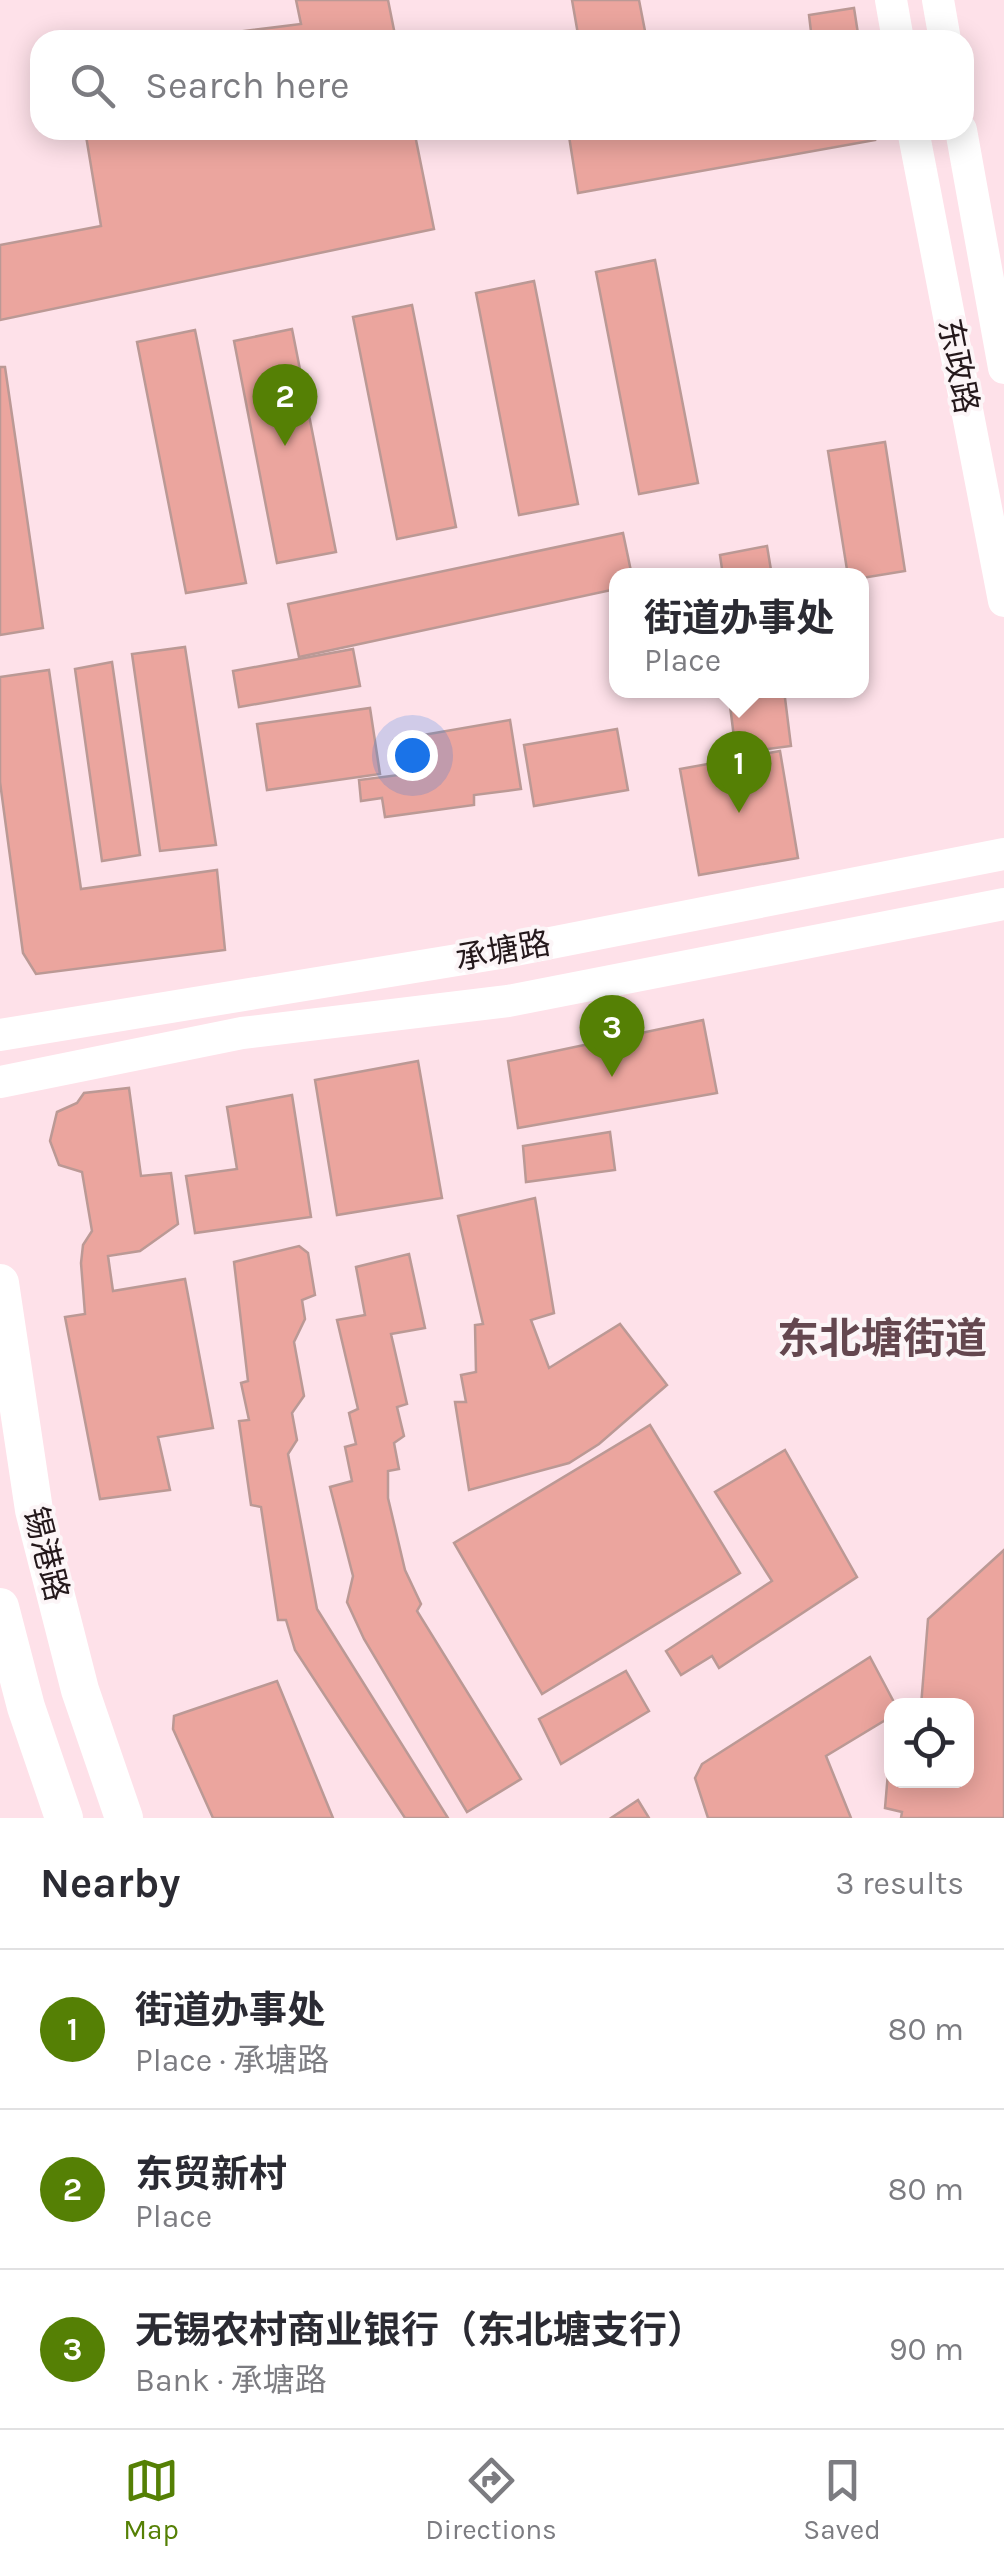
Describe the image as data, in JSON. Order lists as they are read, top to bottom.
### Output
{
  "streets": {
    "main road": ["锡港路"],
    "street": ["东政路", "承塘路"]
  },
  "districts": ["东北塘街道"],
  "page": {
    "search": "Search here",
    "pins": ["2", "1", "3"],
    "popup": ["街道办事处", "Place"],
    "heading": ["Nearby", "3 results"],
    "list": [
      {
        "mark": "1",
        "name": "街道办事处",
        "note": "Place · 承塘路",
        "value": "80 m"
      },
      {
        "mark": "2",
        "name": "东贸新村",
        "note": "Place",
        "value": "80 m"
      },
      {
        "mark": "3",
        "name": "无锡农村商业银行（东北塘支行）",
        "note": "Bank · 承塘路",
        "value": "90 m"
      }
    ],
    "nav": ["Map", "Directions", "Saved"]
  }
}
